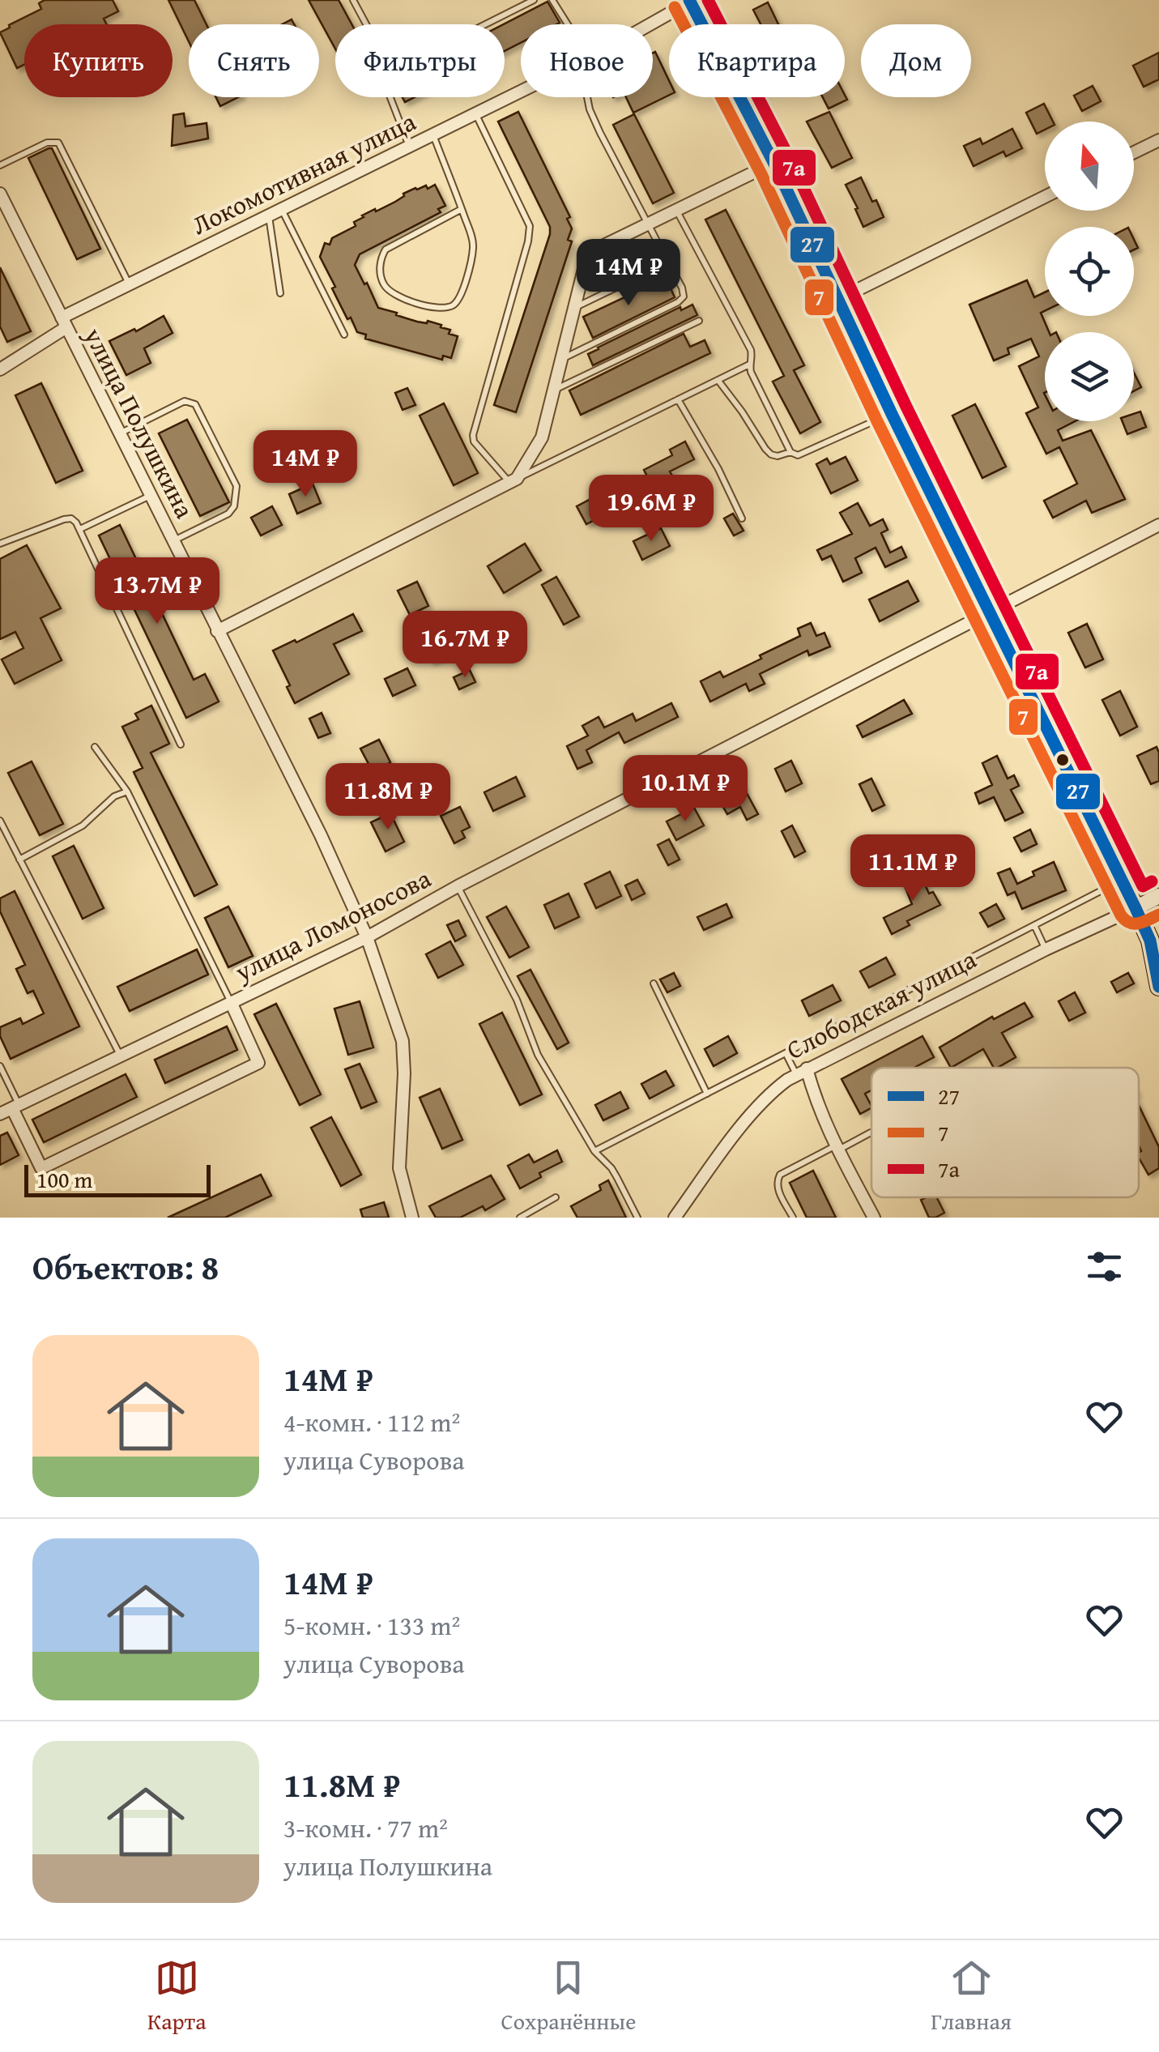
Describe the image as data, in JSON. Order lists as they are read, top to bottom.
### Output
{
  "streets": {
    "street": [
      "Локомотивная улица",
      "улица Полушкина",
      "улица Ломоносова",
      "Слободская улица"
    ]
  },
  "crossings": [
    ["Локомотивная улица", "улица Полушкина"],
    ["улица Полушкина", "улица Ломоносова"]
  ],
  "lines": ["transit line 27", "transit line 7а", "transit line 7"],
  "legend": ["27", "7", "7а"],
  "scale_bar": "100 m",
  "north": "top",
  "page": {
    "chip": [
      "Купить",
      "Снять",
      "Фильтры",
      "Новое",
      "Квартира",
      "Дом"
    ],
    "price": [
      "14M ₽",
      "14M ₽",
      "19.6M ₽",
      "13.7M ₽",
      "16.7M ₽",
      "10.1M ₽",
      "11.8M ₽",
      "11.1M ₽"
    ],
    "scale": "100 m",
    "heading": "Объектов: 8",
    "list": [
      {
        "name": "14M ₽",
        "note": "4-комн. · 112 m² · улица Суворова"
      },
      {
        "name": "14M ₽",
        "note": "5-комн. · 133 m² · улица Суворова"
      },
      {
        "name": "11.8M ₽",
        "note": "3-комн. · 77 m² · улица Полушкина"
      }
    ],
    "tabs": ["Карта", "Сохранённые", "Главная"]
  }
}
